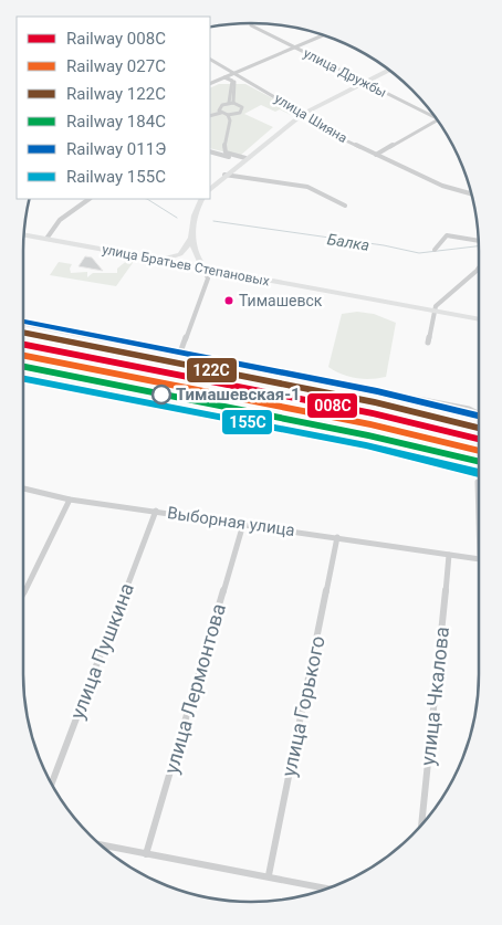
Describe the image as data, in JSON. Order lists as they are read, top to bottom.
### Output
{
  "streets": {
    "main road": ["улица Братьев Степановых"],
    "street": [
      "улица Дружбы",
      "улица Шияна",
      "Выборная улица",
      "улица Пушкина",
      "улица Лермонтова",
      "улица Чкалова",
      "улица Горького"
    ]
  },
  "crossings": [
    ["Выборная улица", "улица Пушкина"],
    ["Выборная улица", "улица Лермонтова"],
    ["Выборная улица", "улица Чкалова"],
    ["Выборная улица", "улица Горького"]
  ],
  "water": ["Балка"],
  "places": ["Тимашевск", "Тимашевская-1"],
  "lines": [
    "rail line 011Э",
    "rail line 122С",
    "rail line 008С",
    "rail line 027С",
    "rail line 184С",
    "rail line 155С"
  ],
  "legend": [
    "Railway 008С",
    "Railway 027С",
    "Railway 122С",
    "Railway 184С",
    "Railway 011Э",
    "Railway 155С"
  ]
}
